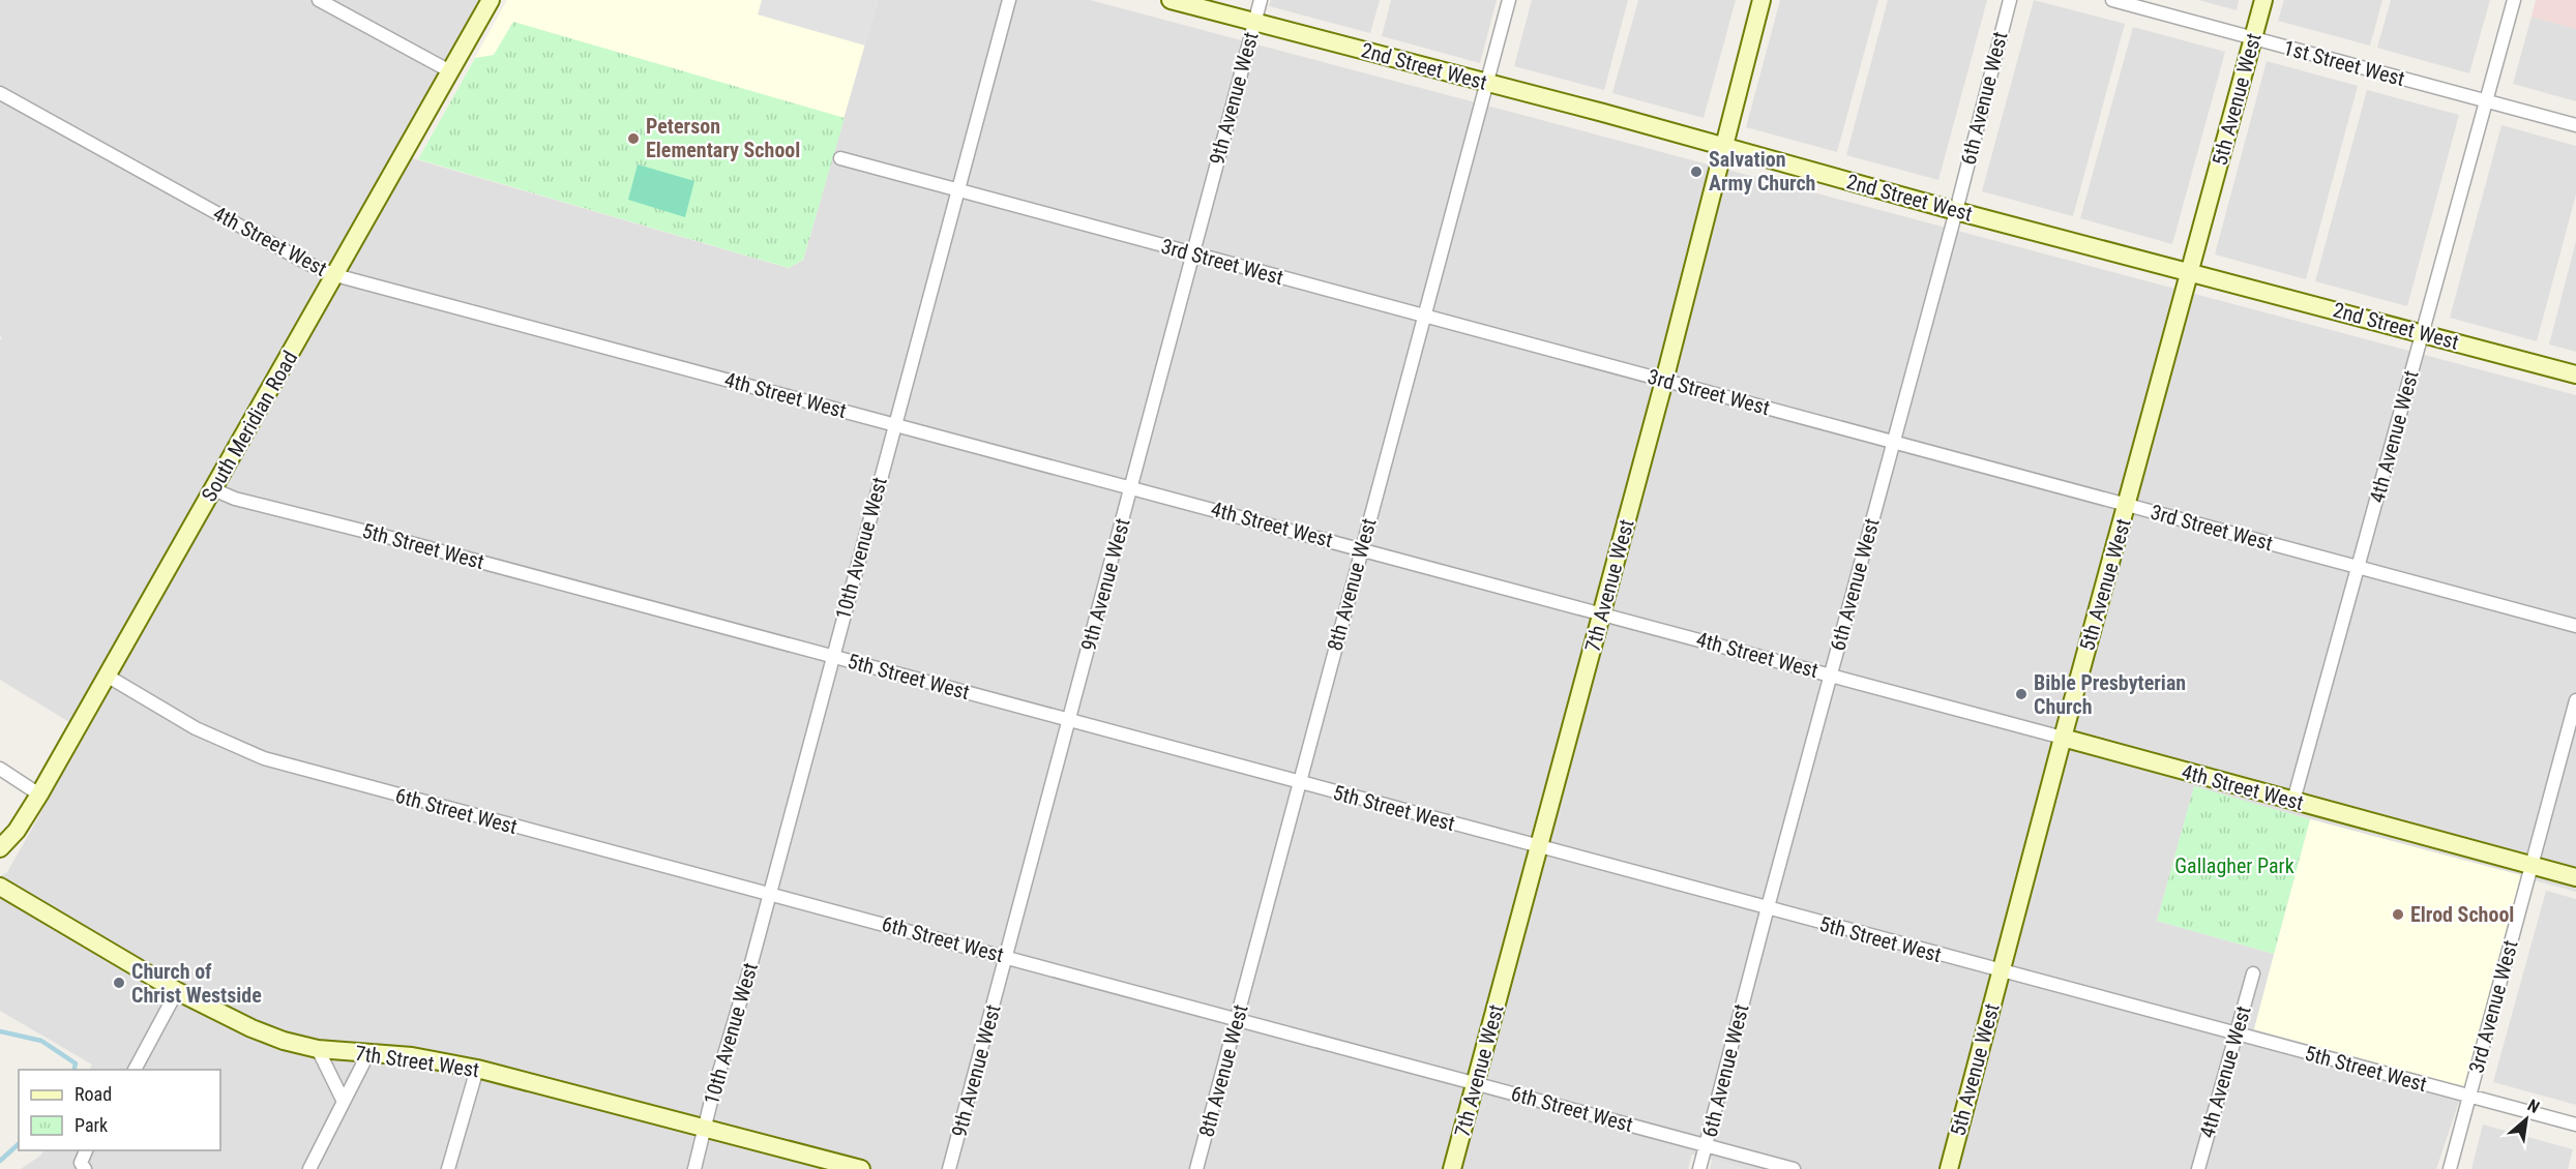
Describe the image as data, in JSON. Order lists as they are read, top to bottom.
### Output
{
  "streets": {
    "street": [
      "1st Street West",
      "2nd Street West",
      "9th Avenue West",
      "6th Avenue West",
      "5th Avenue West",
      "4th Street West",
      "3rd Street West",
      "South Meridian Road",
      "4th Avenue West",
      "5th Street West",
      "10th Avenue West",
      "8th Avenue West",
      "7th Avenue West",
      "6th Street West",
      "3rd Avenue West",
      "7th Street West"
    ]
  },
  "crossings": [
    ["1st Street West", "5th Avenue West"],
    ["1st Street West", "4th Avenue West"],
    ["2nd Street West", "9th Avenue West"],
    ["2nd Street West", "6th Avenue West"],
    ["2nd Street West", "5th Avenue West"],
    ["2nd Street West", "4th Avenue West"],
    ["2nd Street West", "8th Avenue West"],
    ["2nd Street West", "7th Avenue West"],
    ["9th Avenue West", "4th Street West"],
    ["9th Avenue West", "3rd Street West"],
    ["9th Avenue West", "5th Street West"],
    ["9th Avenue West", "6th Street West"],
    ["6th Avenue West", "4th Street West"],
    ["6th Avenue West", "3rd Street West"],
    ["6th Avenue West", "5th Street West"],
    ["6th Avenue West", "6th Street West"],
    ["5th Avenue West", "4th Street West"],
    ["5th Avenue West", "3rd Street West"],
    ["5th Avenue West", "5th Street West"],
    ["4th Street West", "South Meridian Road"],
    ["4th Street West", "4th Avenue West"],
    ["4th Street West", "10th Avenue West"],
    ["4th Street West", "8th Avenue West"],
    ["4th Street West", "7th Avenue West"],
    ["4th Street West", "3rd Avenue West"],
    ["3rd Street West", "4th Avenue West"],
    ["3rd Street West", "10th Avenue West"],
    ["3rd Street West", "8th Avenue West"],
    ["3rd Street West", "7th Avenue West"],
    ["South Meridian Road", "5th Street West"],
    ["South Meridian Road", "6th Street West"],
    ["4th Avenue West", "5th Street West"],
    ["5th Street West", "10th Avenue West"],
    ["5th Street West", "8th Avenue West"],
    ["5th Street West", "7th Avenue West"],
    ["5th Street West", "3rd Avenue West"],
    ["10th Avenue West", "6th Street West"],
    ["10th Avenue West", "7th Street West"],
    ["8th Avenue West", "6th Street West"],
    ["7th Avenue West", "6th Street West"]
  ],
  "parks": ["Gallagher Park"],
  "places": [
    "Peterson Elementary School",
    "Salvation Army Church",
    "Bible Presbyterian Church",
    "Elrod School",
    "Church of Christ Westside"
  ],
  "legend": ["Road", "Park"],
  "north": "top right"
}
